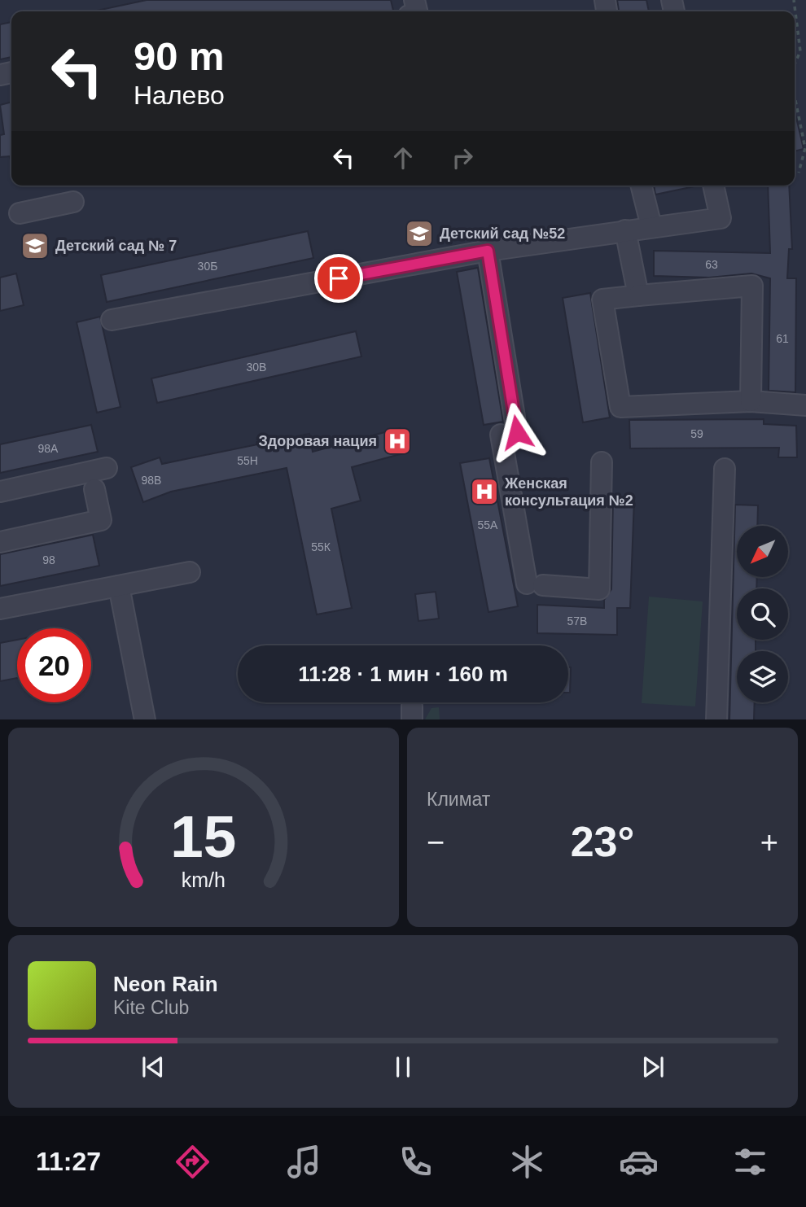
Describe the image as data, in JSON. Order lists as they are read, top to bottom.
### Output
{
  "places": {
    "school or university": ["Детский сад №52", "Детский сад № 7"],
    "hospital": ["Здоровая нация", "Женская консультация №2"]
  },
  "house_numbers": [
    "63",
    "30Б",
    "61",
    "30В",
    "59",
    "98А",
    "55Н",
    "98В",
    "55А",
    "55К",
    "98",
    "57В"
  ],
  "north": "bottom left",
  "page": {
    "turn": ["90 m", "Налево"],
    "limit": "20",
    "trip": "11:28 · 1 мин · 160 m",
    "tile": "Климат",
    "heat": ["−", "23°", "+"],
    "song": ["Neon Rain", "Kite Club"],
    "tabs": "11:27",
    "gauge": ["15", "km/h"]
  }
}
